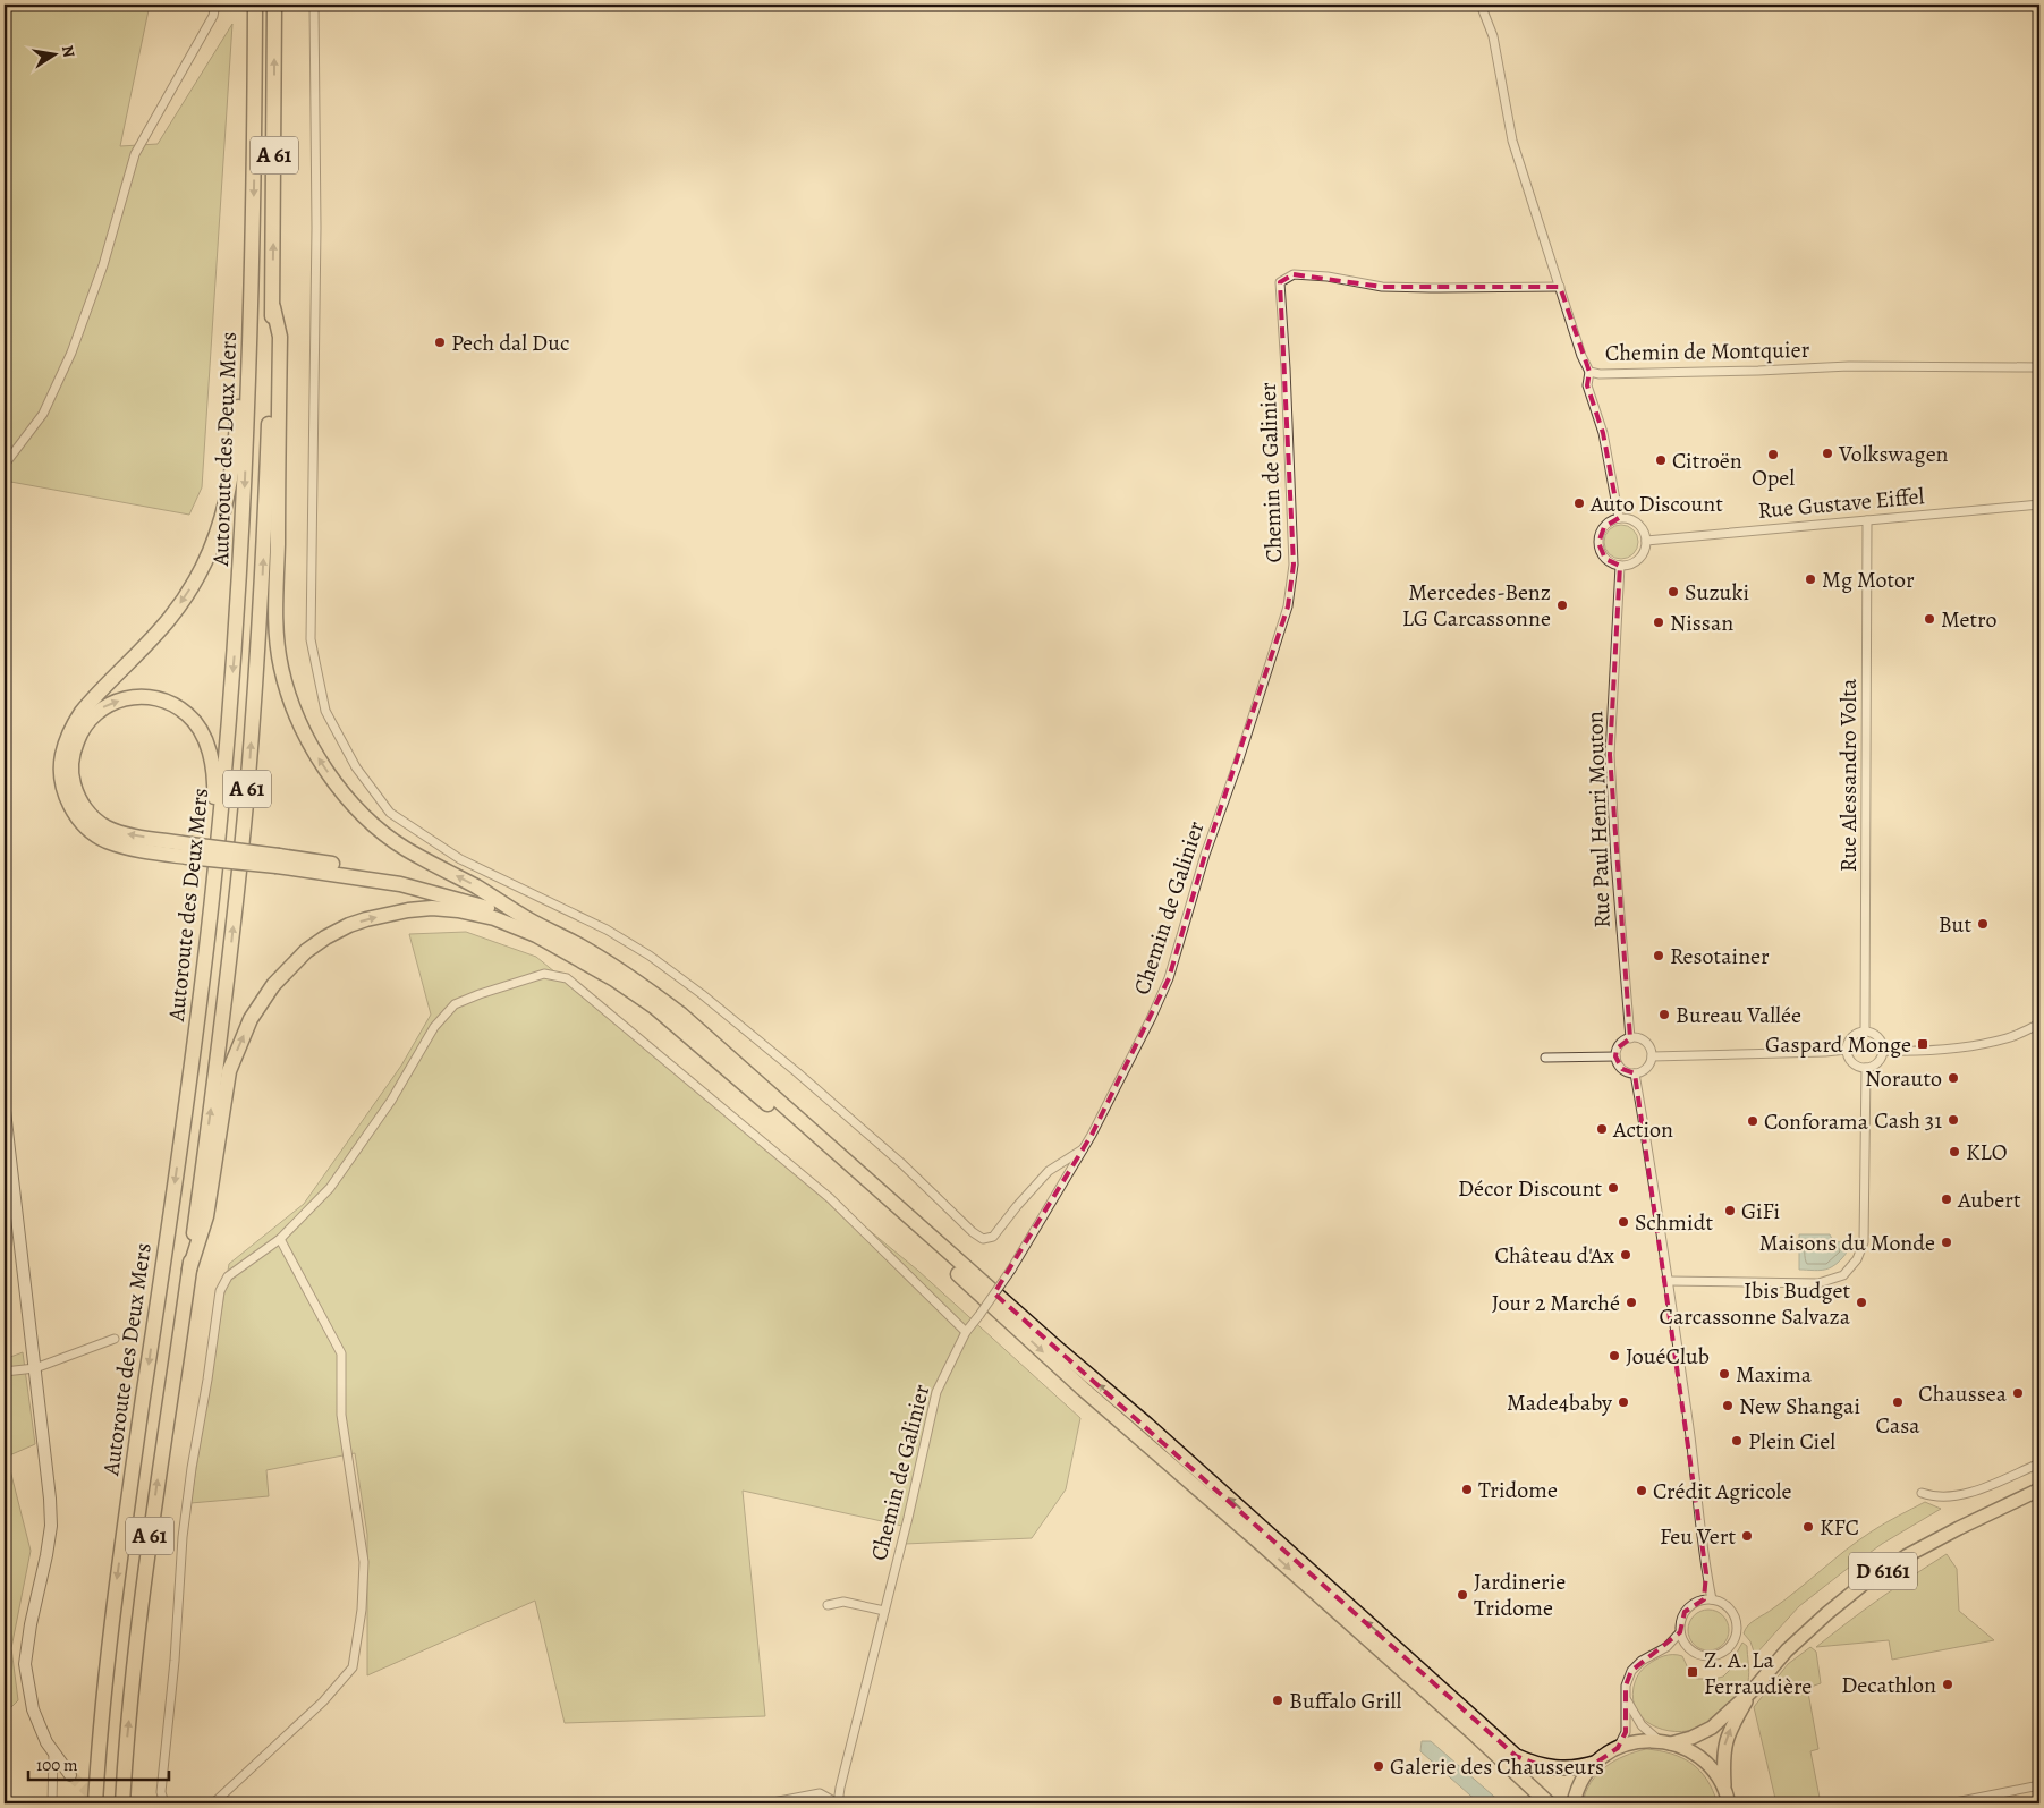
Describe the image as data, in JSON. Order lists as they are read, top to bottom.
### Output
{
  "streets": {
    "highway": ["A 61", "Autoroute des Deux Mers"],
    "main road": ["D 6161"],
    "street": [
      "Chemin de Montquier",
      "Chemin de Galinier",
      "Rue Gustave Eiffel",
      "Rue Alessandro Volta",
      "Rue Paul Henri Mouton"
    ]
  },
  "crossings": [
    ["Chemin de Montquier", "Chemin de Galinier"],
    ["Rue Gustave Eiffel", "Rue Alessandro Volta"],
    ["Rue Gustave Eiffel", "Rue Paul Henri Mouton"]
  ],
  "places": {
    "other": [
      "Pech dal Duc",
      "Volkswagen",
      "Opel",
      "Citroën",
      "Auto Discount",
      "Mg Motor",
      "Suzuki",
      "Mercedes-Benz LG Carcassonne",
      "Metro",
      "Nissan",
      "But",
      "Resotainer",
      "Bureau Vallée",
      "Norauto",
      "Cash 31",
      "Conforama",
      "Action",
      "KLO",
      "Décor Discount",
      "Aubert",
      "GiFi",
      "Schmidt",
      "Maisons du Monde",
      "Château d'Ax",
      "Jour 2 Marché",
      "Ibis Budget Carcassonne Salvaza",
      "JouéClub",
      "Maxima",
      "Chaussea",
      "Made4baby",
      "Casa",
      "New Shangai",
      "Plein Ciel",
      "Tridome",
      "Crédit Agricole",
      "KFC",
      "Feu Vert",
      "Jardinerie Tridome",
      "Decathlon",
      "Buffalo Grill",
      "Galerie des Chausseurs"
    ],
    "transit": ["Gaspard Monge", "Z. A. La Ferraudière"]
  },
  "scale_bar": "100 m",
  "north": "right"
}
